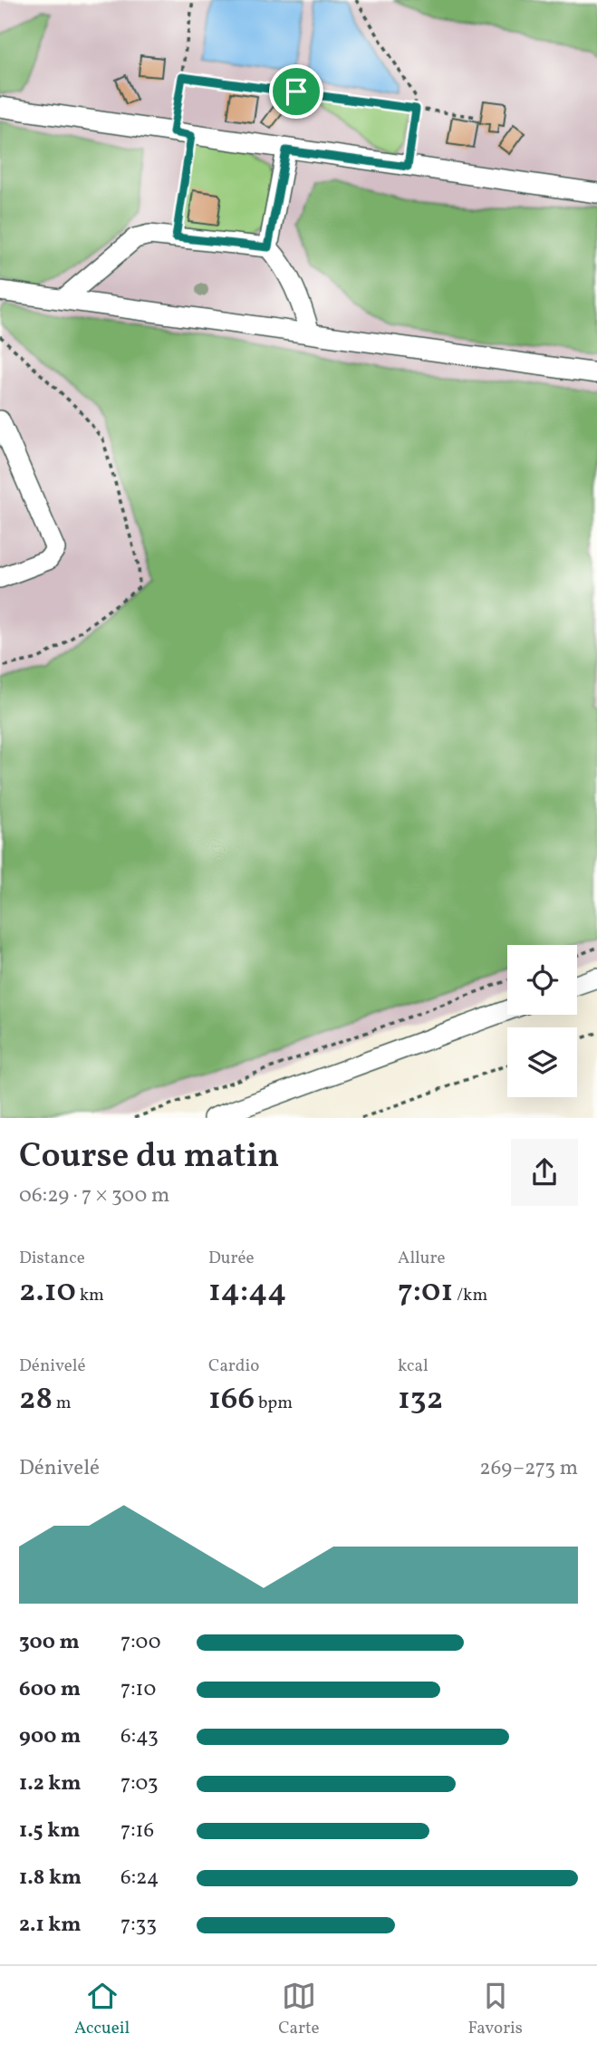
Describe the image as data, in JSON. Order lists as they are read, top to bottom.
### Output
{
  "page": {
    "heading": ["Course du matin", "06:29 · 7 × 300 m"],
    "stats": [
      ["Distance", "2.10 km"],
      ["Durée", "14:44"],
      ["Allure", "7:01 /km"],
      ["Dénivelé", "28 m"],
      ["Cardio", "166 bpm"],
      ["kcal", "132"]
    ],
    "chart": ["Dénivelé", "269–273 m"],
    "list": [
      {
        "name": "300 m",
        "note": "7:00"
      },
      {
        "name": "600 m",
        "note": "7:10"
      },
      {
        "name": "900 m",
        "note": "6:43"
      },
      {
        "name": "1.2 km",
        "note": "7:03"
      },
      {
        "name": "1.5 km",
        "note": "7:16"
      },
      {
        "name": "1.8 km",
        "note": "6:24"
      },
      {
        "name": "2.1 km",
        "note": "7:33"
      }
    ],
    "tabs": ["Accueil", "Carte", "Favoris"]
  }
}
